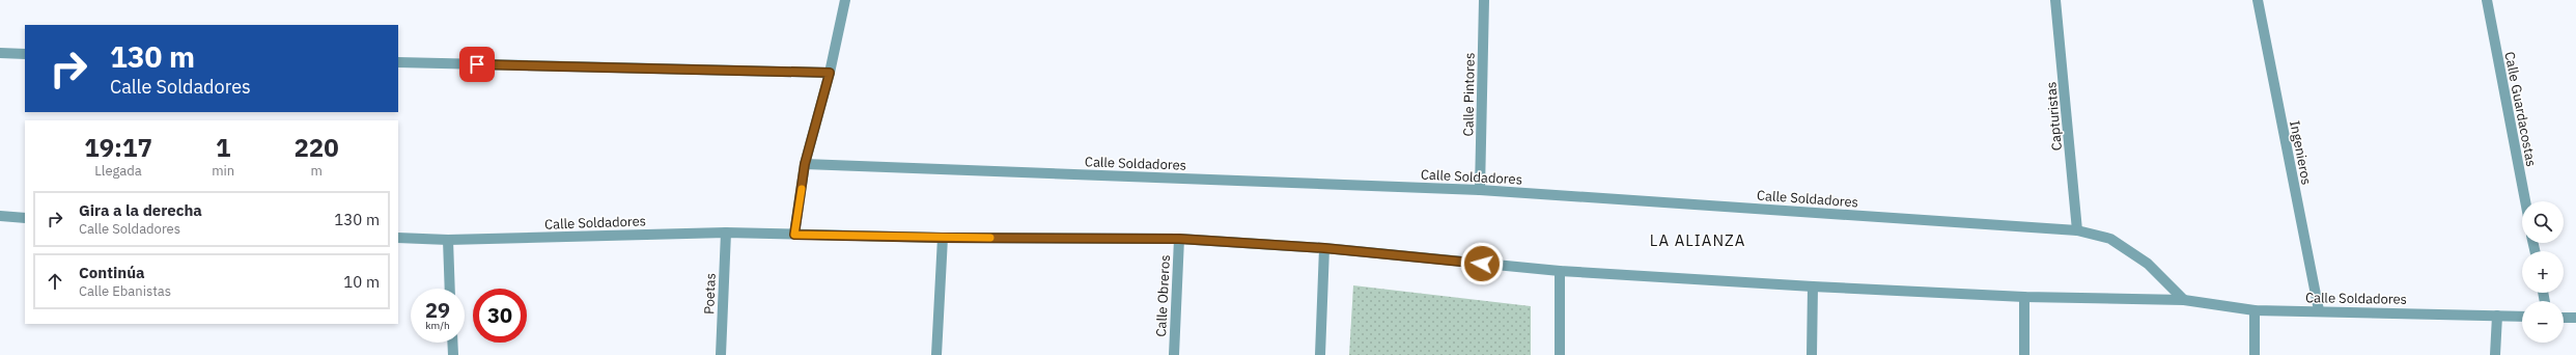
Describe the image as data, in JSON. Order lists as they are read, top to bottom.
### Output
{
  "streets": {
    "street": [
      "Calle Pintores",
      "Calle Guardacostas",
      "Capturistas",
      "Ingenieros",
      "Calle Soldadores",
      "Poetas",
      "Calle Obreros"
    ]
  },
  "crossings": [
    ["Calle Pintores", "Calle Soldadores"],
    ["Capturistas", "Calle Soldadores"],
    ["Ingenieros", "Calle Soldadores"],
    ["Calle Soldadores", "Poetas"],
    ["Calle Soldadores", "Calle Obreros"]
  ],
  "districts": ["LA ALIANZA"],
  "page": {
    "turn": ["130 m", "Calle Soldadores"],
    "eta": [
      "19:17",
      "Llegada",
      "1",
      "min",
      "220",
      "m"
    ],
    "list": [
      {
        "name": "Gira a la derecha",
        "note": "Calle Soldadores",
        "value": "130 m"
      },
      {
        "name": "Continúa",
        "note": "Calle Ebanistas",
        "value": "10 m"
      }
    ],
    "map_buttons": ["+", "−"],
    "speed": "29 km/h",
    "limit": "30"
  }
}
